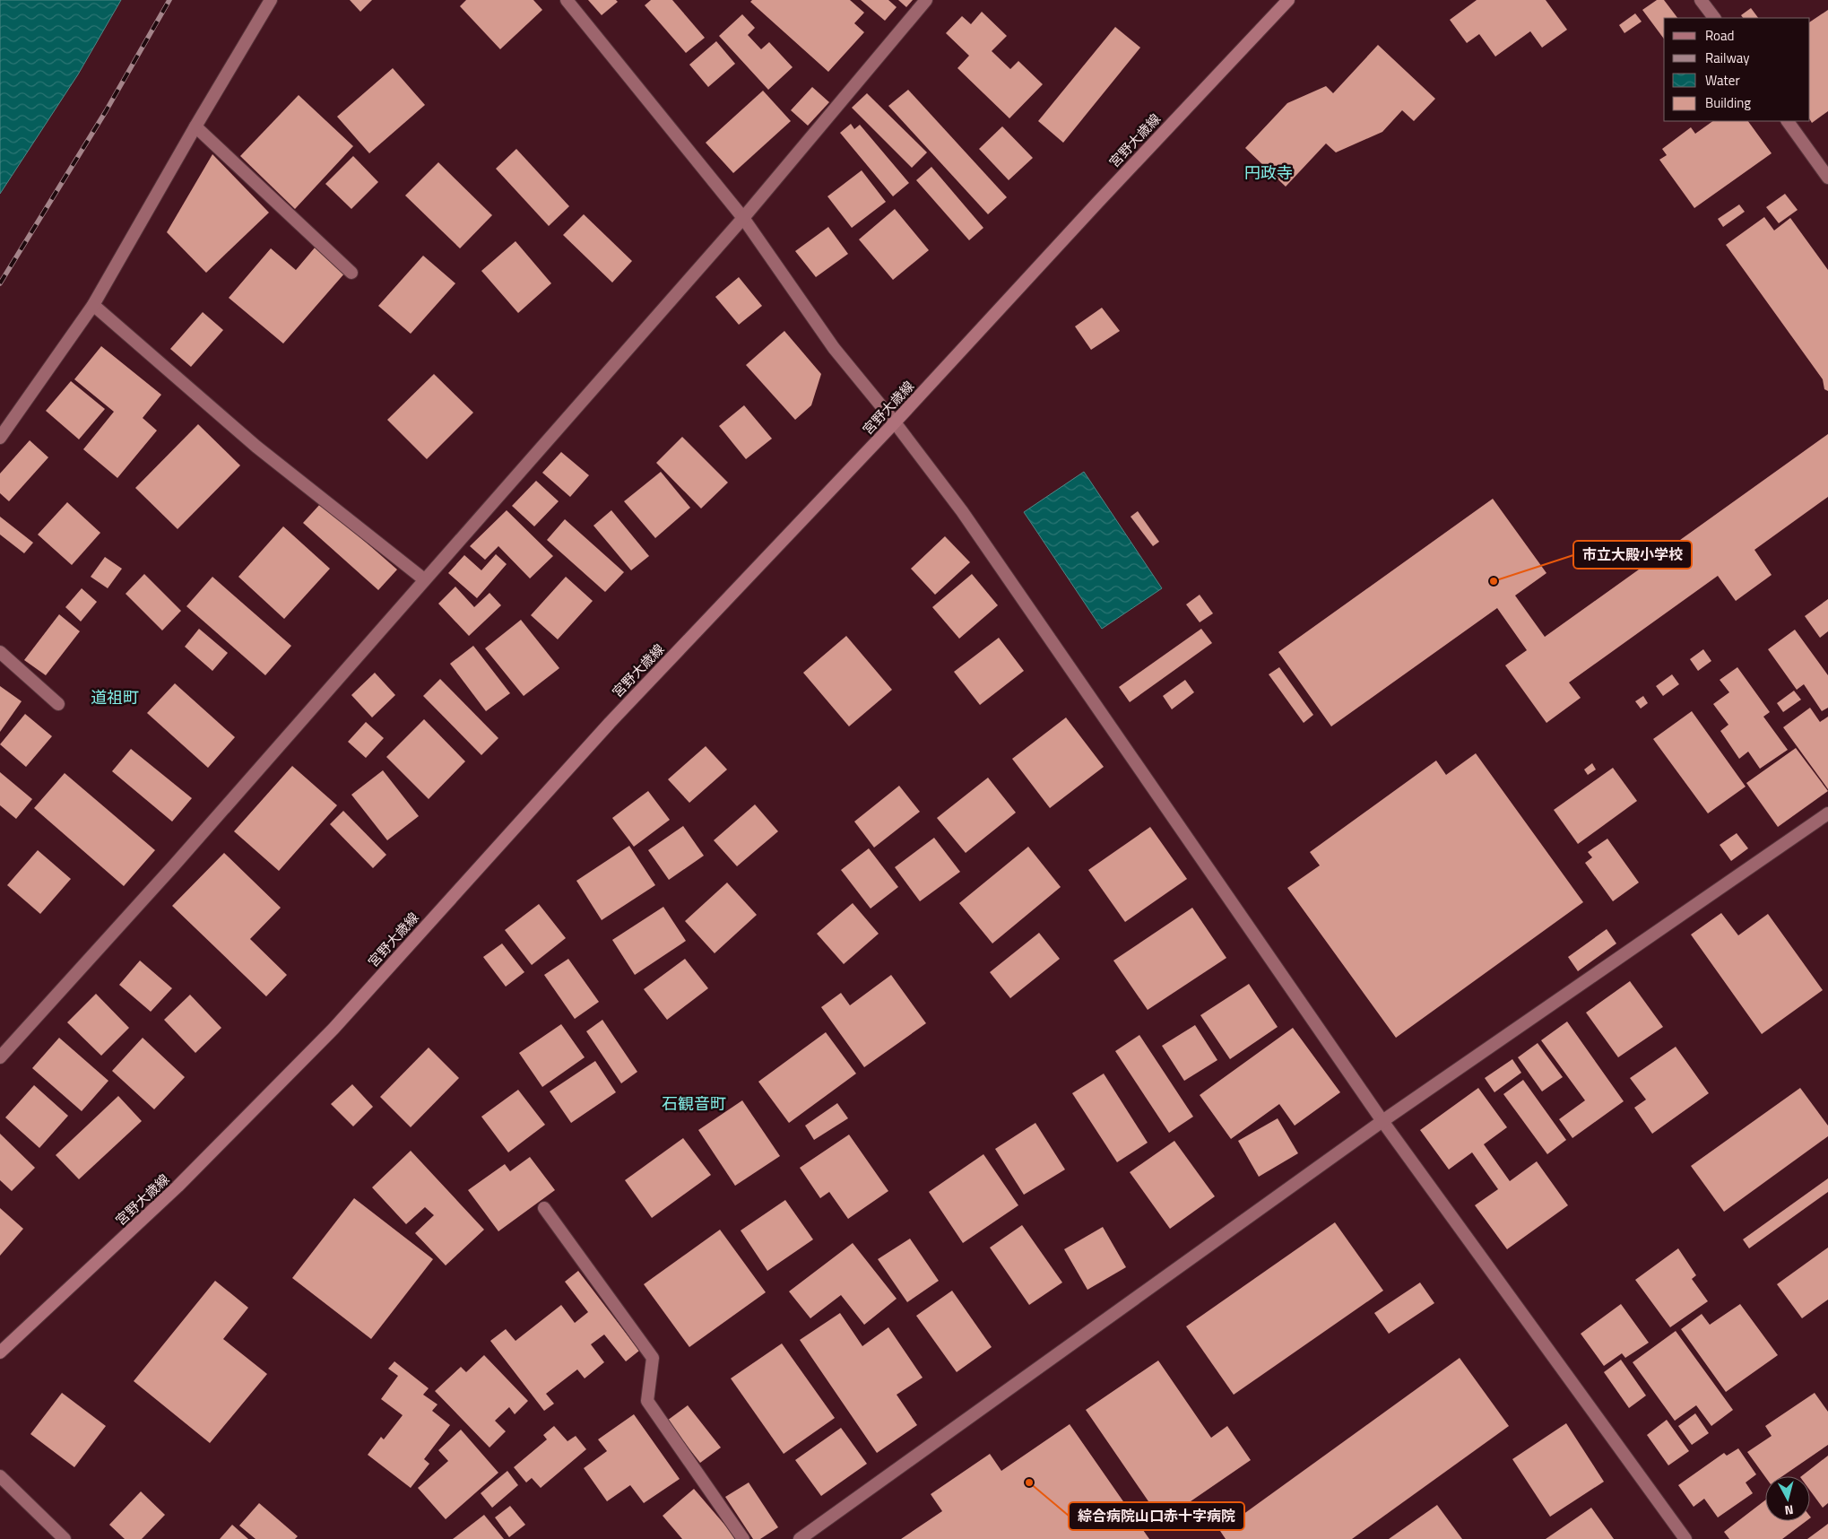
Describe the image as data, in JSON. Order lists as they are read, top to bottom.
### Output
{
  "streets": {
    "main road": ["宮野大歳線"]
  },
  "districts": ["円政寺", "道祖町", "石観音町"],
  "places": ["市立大殿小学校", "綜合病院山口赤十字病院"],
  "legend": [
    "Road",
    "Railway",
    "Water",
    "Building"
  ],
  "north": "bottom"
}
